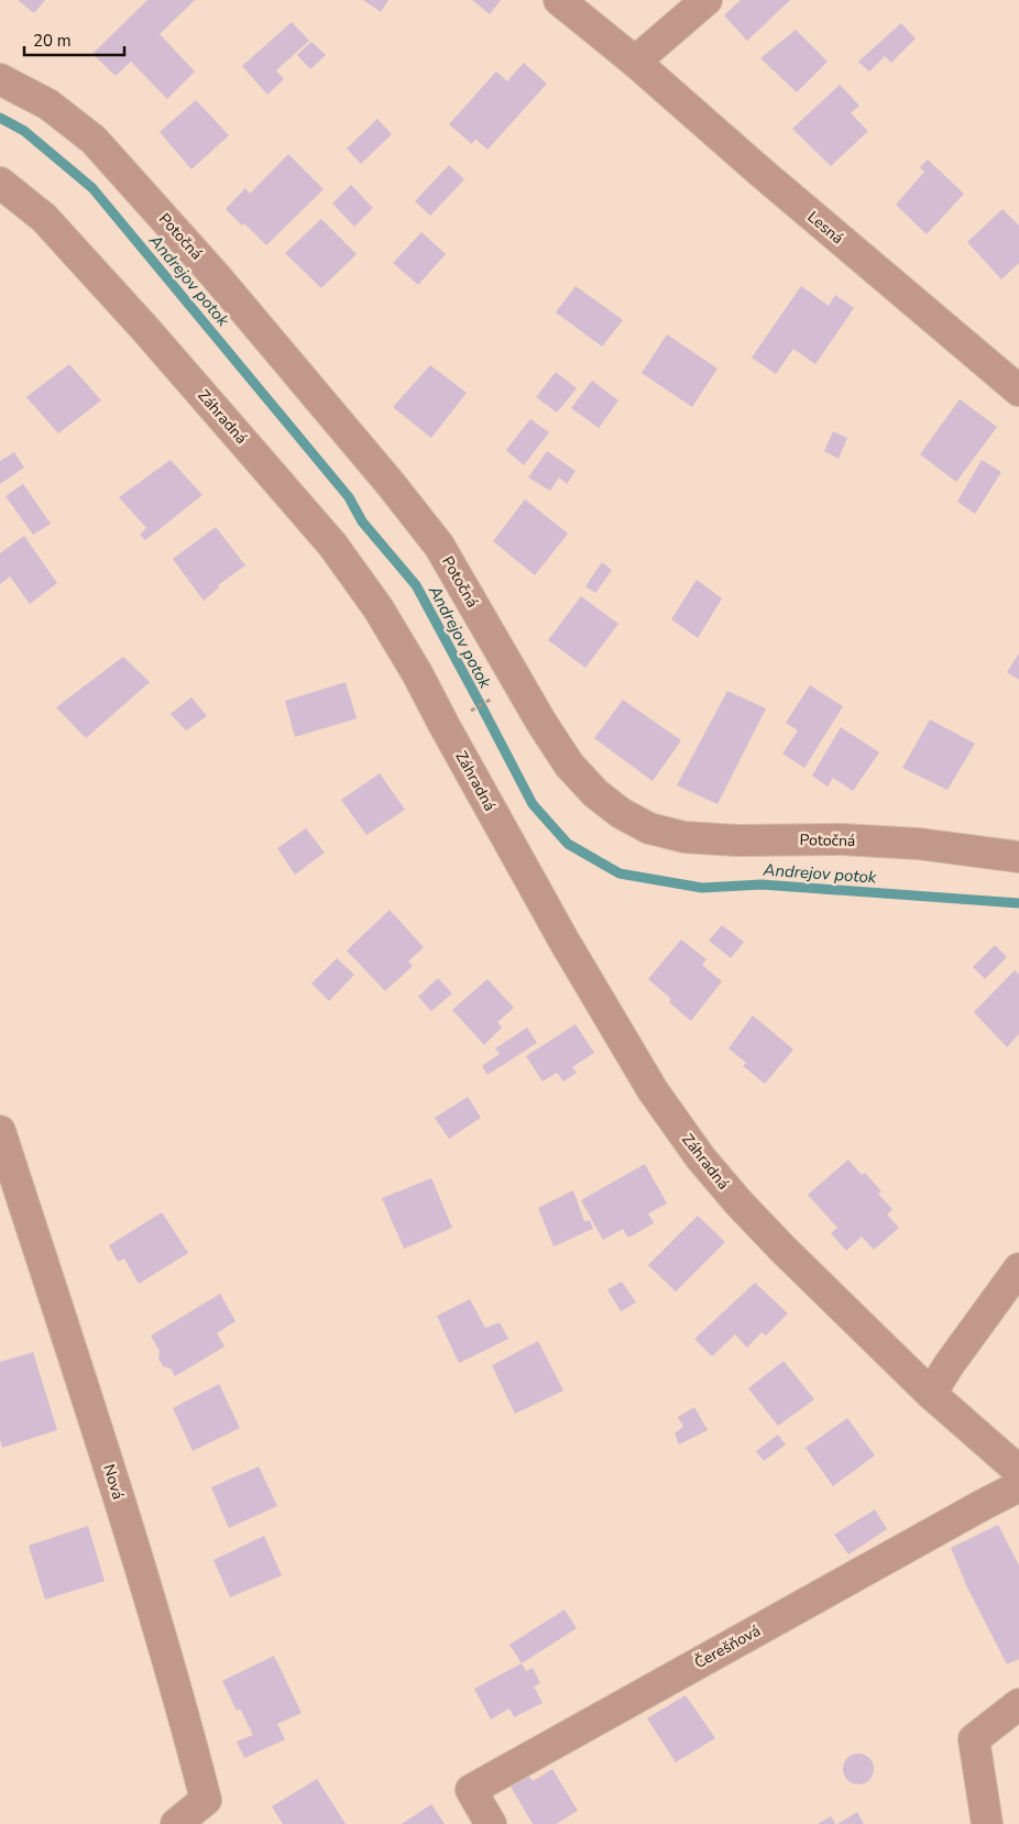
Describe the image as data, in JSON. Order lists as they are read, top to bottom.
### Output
{
  "streets": {
    "street": [
      "Lesná",
      "Potočná",
      "Záhradná",
      "Nová",
      "Čerešňová"
    ]
  },
  "water": ["Andrejov potok"],
  "scale_bar": "20 m"
}
